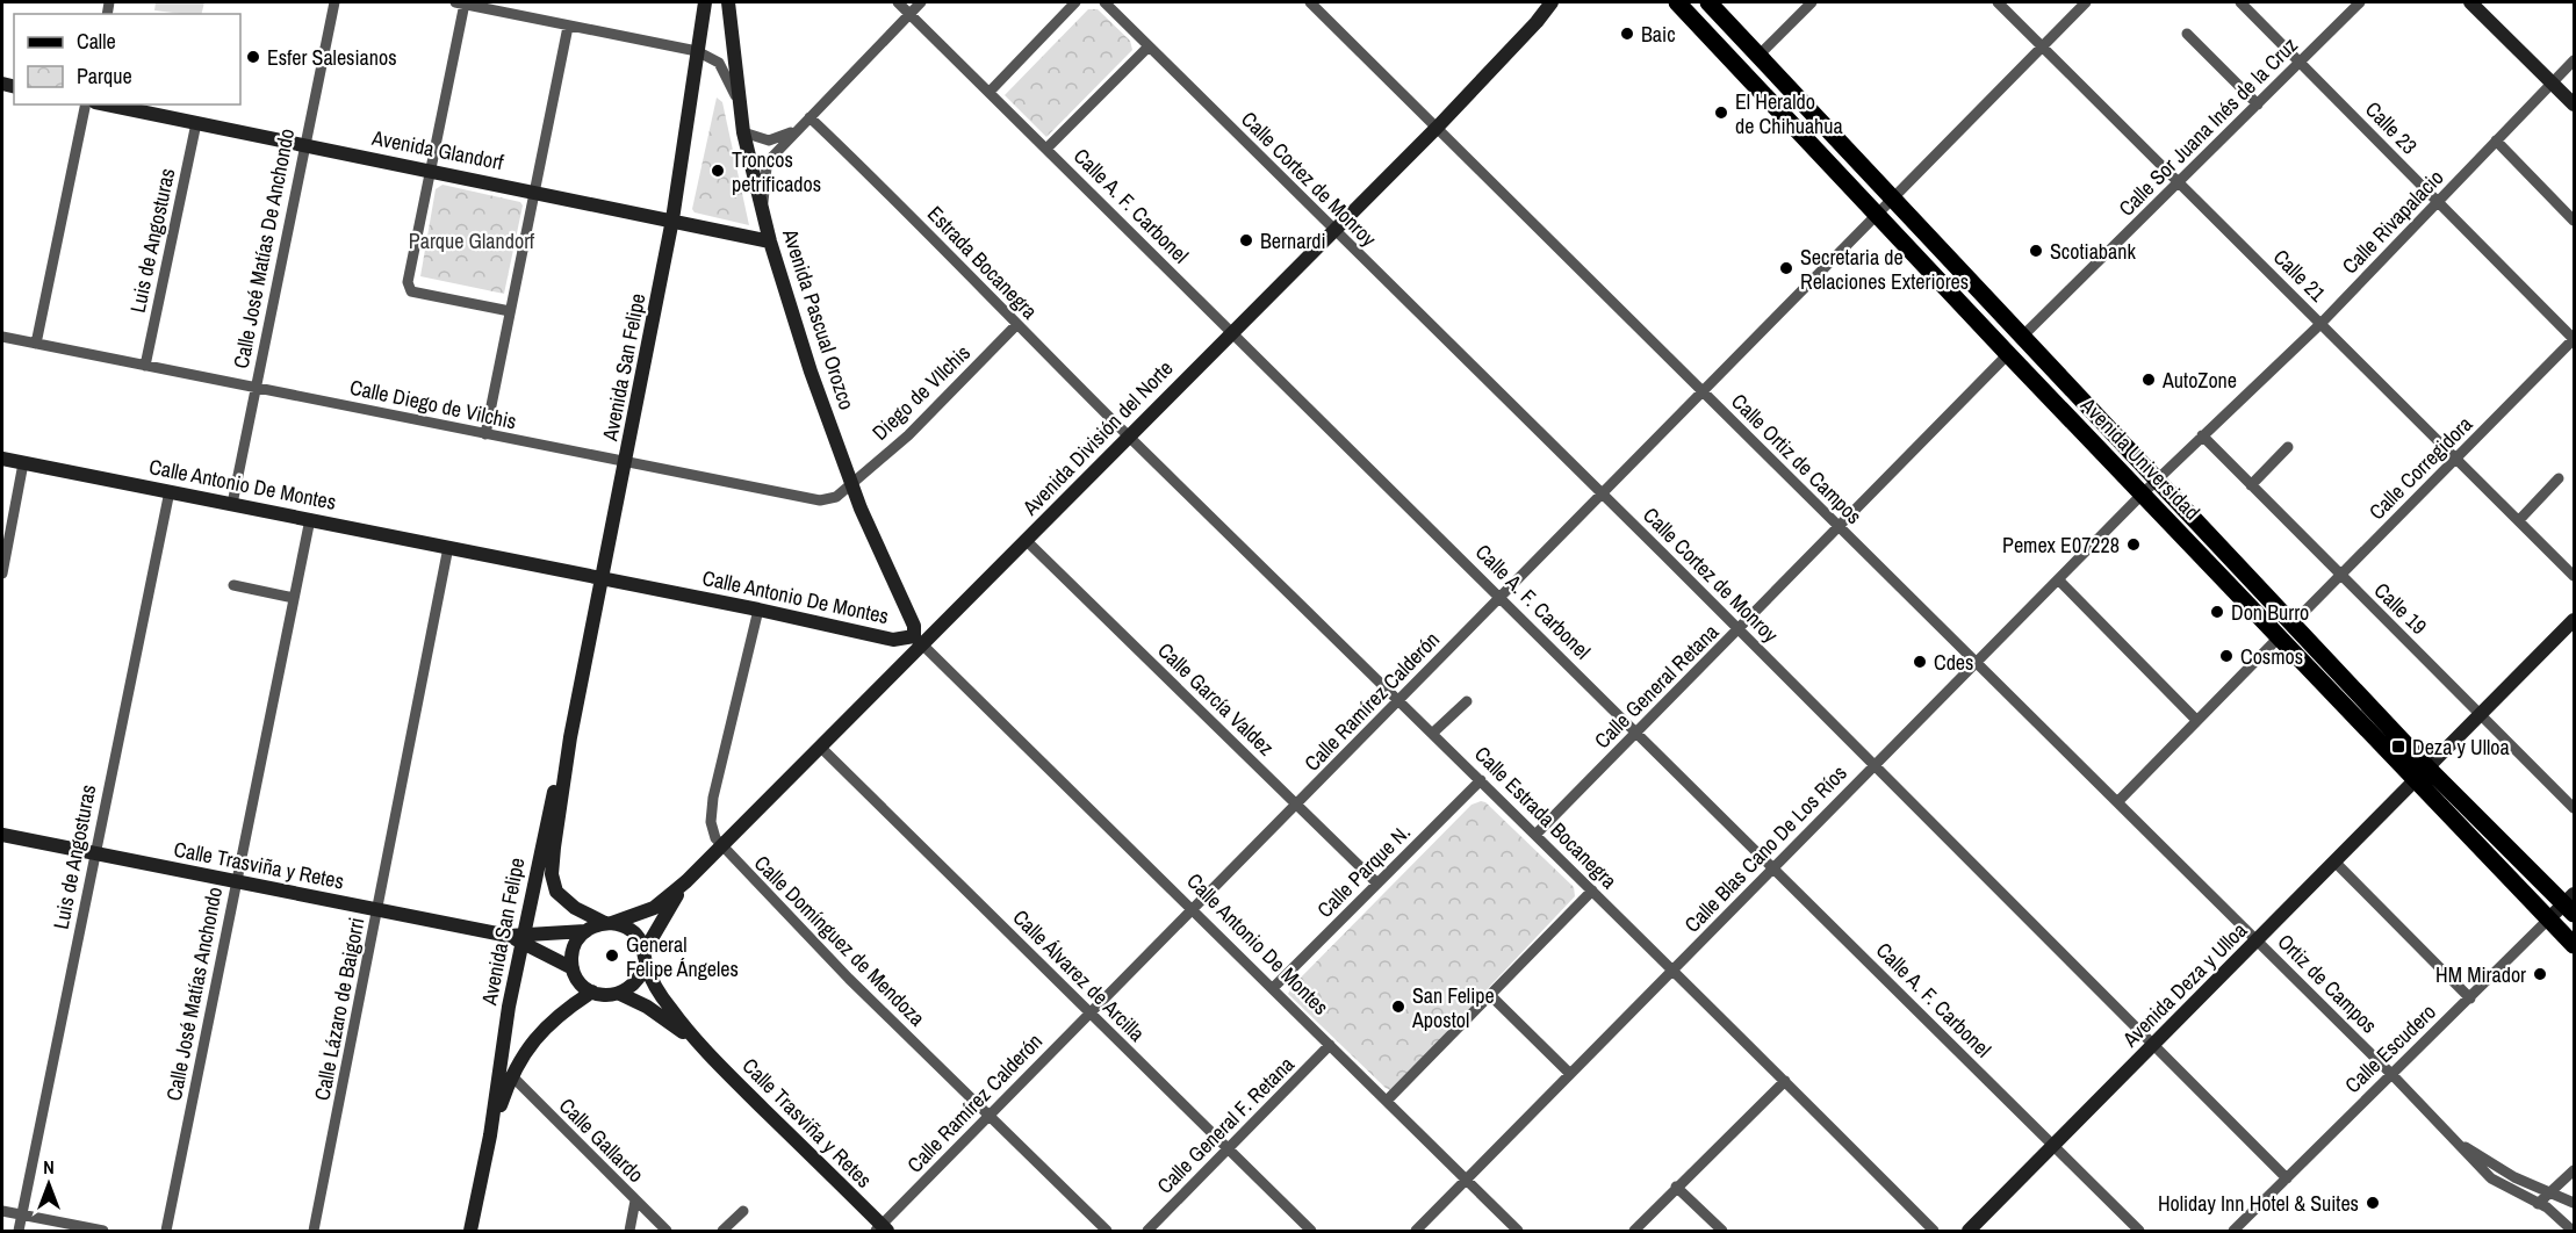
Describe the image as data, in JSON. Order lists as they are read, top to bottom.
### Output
{
  "streets": {
    "main road": [
      "Avenida Glandorf",
      "Avenida Pascual Orozco",
      "Avenida San Felipe",
      "Avenida División del Norte",
      "Avenida Universidad",
      "Calle Antonio De Montes",
      "Calle Trasviña y Retes",
      "Avenida Deza y Ulloa",
      "Calle Escudero"
    ],
    "street": [
      "Calle Sor Juana Inés de la Cruz",
      "Calle 23",
      "Calle Cortez de Monroy",
      "Calle A. F. Carbonel",
      "Calle Rivapalacio",
      "Luis de Angosturas",
      "Calle José Matías De Anchondo",
      "Estrada Bocanegra",
      "Calle 21",
      "Diego de VIlchis",
      "Calle Diego de Vilchis",
      "Calle Ortiz de Campos",
      "Calle Corregidora",
      "Calle 19",
      "Calle General Retana",
      "Calle García Valdez",
      "Calle Ramírez Calderón",
      "Calle Estrada Bocanegra",
      "Calle Blas Cano De Los Ríos",
      "Calle Parque N.",
      "Calle Domínguez de Mendoza",
      "Calle Álvarez de Arcilla",
      "Ortiz de Campos",
      "Calle José Matías Anchondo",
      "Calle Lázaro de Baigorri",
      "Calle General F. Retana",
      "Calle Gallardo"
    ]
  },
  "crossings": [
    ["Calle Sor Juana Inés de la Cruz", "Calle 23"],
    ["Calle Sor Juana Inés de la Cruz", "Calle 21"],
    ["Calle Sor Juana Inés de la Cruz", "Avenida Universidad"],
    ["Calle 23", "Calle Rivapalacio"],
    ["Calle 23", "Calle Corregidora"],
    ["Avenida Glandorf", "Luis de Angosturas"],
    ["Avenida Glandorf", "Calle José Matías De Anchondo"],
    ["Avenida Glandorf", "Avenida Pascual Orozco"],
    ["Avenida Glandorf", "Avenida San Felipe"],
    ["Calle Cortez de Monroy", "Avenida División del Norte"],
    ["Calle Cortez de Monroy", "Calle General Retana"],
    ["Calle Cortez de Monroy", "Calle Ramírez Calderón"],
    ["Calle Cortez de Monroy", "Calle Blas Cano De Los Ríos"],
    ["Calle Cortez de Monroy", "Avenida Deza y Ulloa"],
    ["Calle Cortez de Monroy", "Calle Escudero"],
    ["Calle A. F. Carbonel", "Avenida División del Norte"],
    ["Calle A. F. Carbonel", "Calle General Retana"],
    ["Calle A. F. Carbonel", "Calle Ramírez Calderón"],
    ["Calle A. F. Carbonel", "Calle Blas Cano De Los Ríos"],
    ["Calle A. F. Carbonel", "Avenida Deza y Ulloa"],
    ["Calle Rivapalacio", "Calle 21"],
    ["Calle Rivapalacio", "Avenida Universidad"],
    ["Calle Rivapalacio", "Calle 19"],
    ["Calle Rivapalacio", "Calle Blas Cano De Los Ríos"],
    ["Luis de Angosturas", "Calle Diego de Vilchis"],
    ["Luis de Angosturas", "Calle Antonio De Montes"],
    ["Luis de Angosturas", "Calle Trasviña y Retes"],
    ["Calle José Matías De Anchondo", "Calle Diego de Vilchis"],
    ["Calle José Matías De Anchondo", "Calle Antonio De Montes"],
    ["Estrada Bocanegra", "Diego de VIlchis"],
    ["Estrada Bocanegra", "Avenida División del Norte"],
    ["Estrada Bocanegra", "Calle Estrada Bocanegra"],
    ["Calle 21", "Calle Corregidora"],
    ["Calle 21", "Calle Ramírez Calderón"],
    ["Avenida Pascual Orozco", "Diego de VIlchis"],
    ["Avenida Pascual Orozco", "Calle Diego de Vilchis"],
    ["Avenida Pascual Orozco", "Avenida División del Norte"],
    ["Avenida Pascual Orozco", "Calle Antonio De Montes"],
    ["Avenida San Felipe", "Calle Diego de Vilchis"],
    ["Avenida San Felipe", "Avenida División del Norte"],
    ["Avenida San Felipe", "Calle Antonio De Montes"],
    ["Avenida San Felipe", "Calle Trasviña y Retes"],
    ["Avenida San Felipe", "Calle Gallardo"],
    ["Diego de VIlchis", "Calle Diego de Vilchis"],
    ["Avenida División del Norte", "Calle Ortiz de Campos"],
    ["Avenida División del Norte", "Calle Antonio De Montes"],
    ["Avenida División del Norte", "Calle García Valdez"],
    ["Avenida División del Norte", "Calle Estrada Bocanegra"],
    ["Avenida División del Norte", "Calle Trasviña y Retes"],
    ["Avenida División del Norte", "Calle Domínguez de Mendoza"],
    ["Avenida División del Norte", "Calle Álvarez de Arcilla"],
    ["Calle Ortiz de Campos", "Calle Corregidora"],
    ["Calle Ortiz de Campos", "Calle General Retana"],
    ["Calle Ortiz de Campos", "Calle Ramírez Calderón"],
    ["Calle Ortiz de Campos", "Calle Blas Cano De Los Ríos"],
    ["Calle Ortiz de Campos", "Ortiz de Campos"],
    ["Calle Ortiz de Campos", "Avenida Deza y Ulloa"],
    ["Avenida Universidad", "Calle Corregidora"],
    ["Avenida Universidad", "Calle General Retana"],
    ["Avenida Universidad", "Calle Ramírez Calderón"],
    ["Avenida Universidad", "Calle Blas Cano De Los Ríos"],
    ["Avenida Universidad", "Avenida Deza y Ulloa"],
    ["Avenida Universidad", "Calle Escudero"],
    ["Calle Corregidora", "Calle 19"],
    ["Calle Antonio De Montes", "Calle Ramírez Calderón"],
    ["Calle Antonio De Montes", "Calle Blas Cano De Los Ríos"],
    ["Calle Antonio De Montes", "Calle Parque N."],
    ["Calle Antonio De Montes", "Calle José Matías Anchondo"],
    ["Calle Antonio De Montes", "Calle Lázaro de Baigorri"],
    ["Calle Antonio De Montes", "Calle General F. Retana"],
    ["Calle 19", "Avenida Deza y Ulloa"],
    ["Calle General Retana", "Calle Estrada Bocanegra"],
    ["Calle García Valdez", "Calle Ramírez Calderón"],
    ["Calle García Valdez", "Calle Parque N."],
    ["Calle Ramírez Calderón", "Calle Estrada Bocanegra"],
    ["Calle Ramírez Calderón", "Calle Trasviña y Retes"],
    ["Calle Ramírez Calderón", "Calle Domínguez de Mendoza"],
    ["Calle Ramírez Calderón", "Calle Álvarez de Arcilla"],
    ["Calle Estrada Bocanegra", "Calle Blas Cano De Los Ríos"],
    ["Calle Estrada Bocanegra", "Calle Parque N."],
    ["Calle Trasviña y Retes", "Calle José Matías Anchondo"],
    ["Calle Trasviña y Retes", "Calle Lázaro de Baigorri"],
    ["Calle Álvarez de Arcilla", "Calle General F. Retana"],
    ["Ortiz de Campos", "Avenida Deza y Ulloa"],
    ["Ortiz de Campos", "Calle Escudero"]
  ],
  "parks": ["Parque Glandorf"],
  "places": {
    "other": [
      "Baic",
      "Esfer Salesianos",
      "El Heraldo de Chihuahua",
      "Troncos petrificados",
      "Bernardi",
      "Scotiabank",
      "Secretaria de Relaciones Exteriores",
      "AutoZone",
      "Pemex E07228",
      "Don Burro",
      "Cosmos",
      "Cdes",
      "General Felipe Ángeles",
      "HM Mirador",
      "San Felipe Apostol",
      "Holiday Inn Hotel & Suites"
    ],
    "transit": ["Deza y Ulloa"]
  },
  "legend": ["Calle", "Parque"],
  "north": "top"
}
